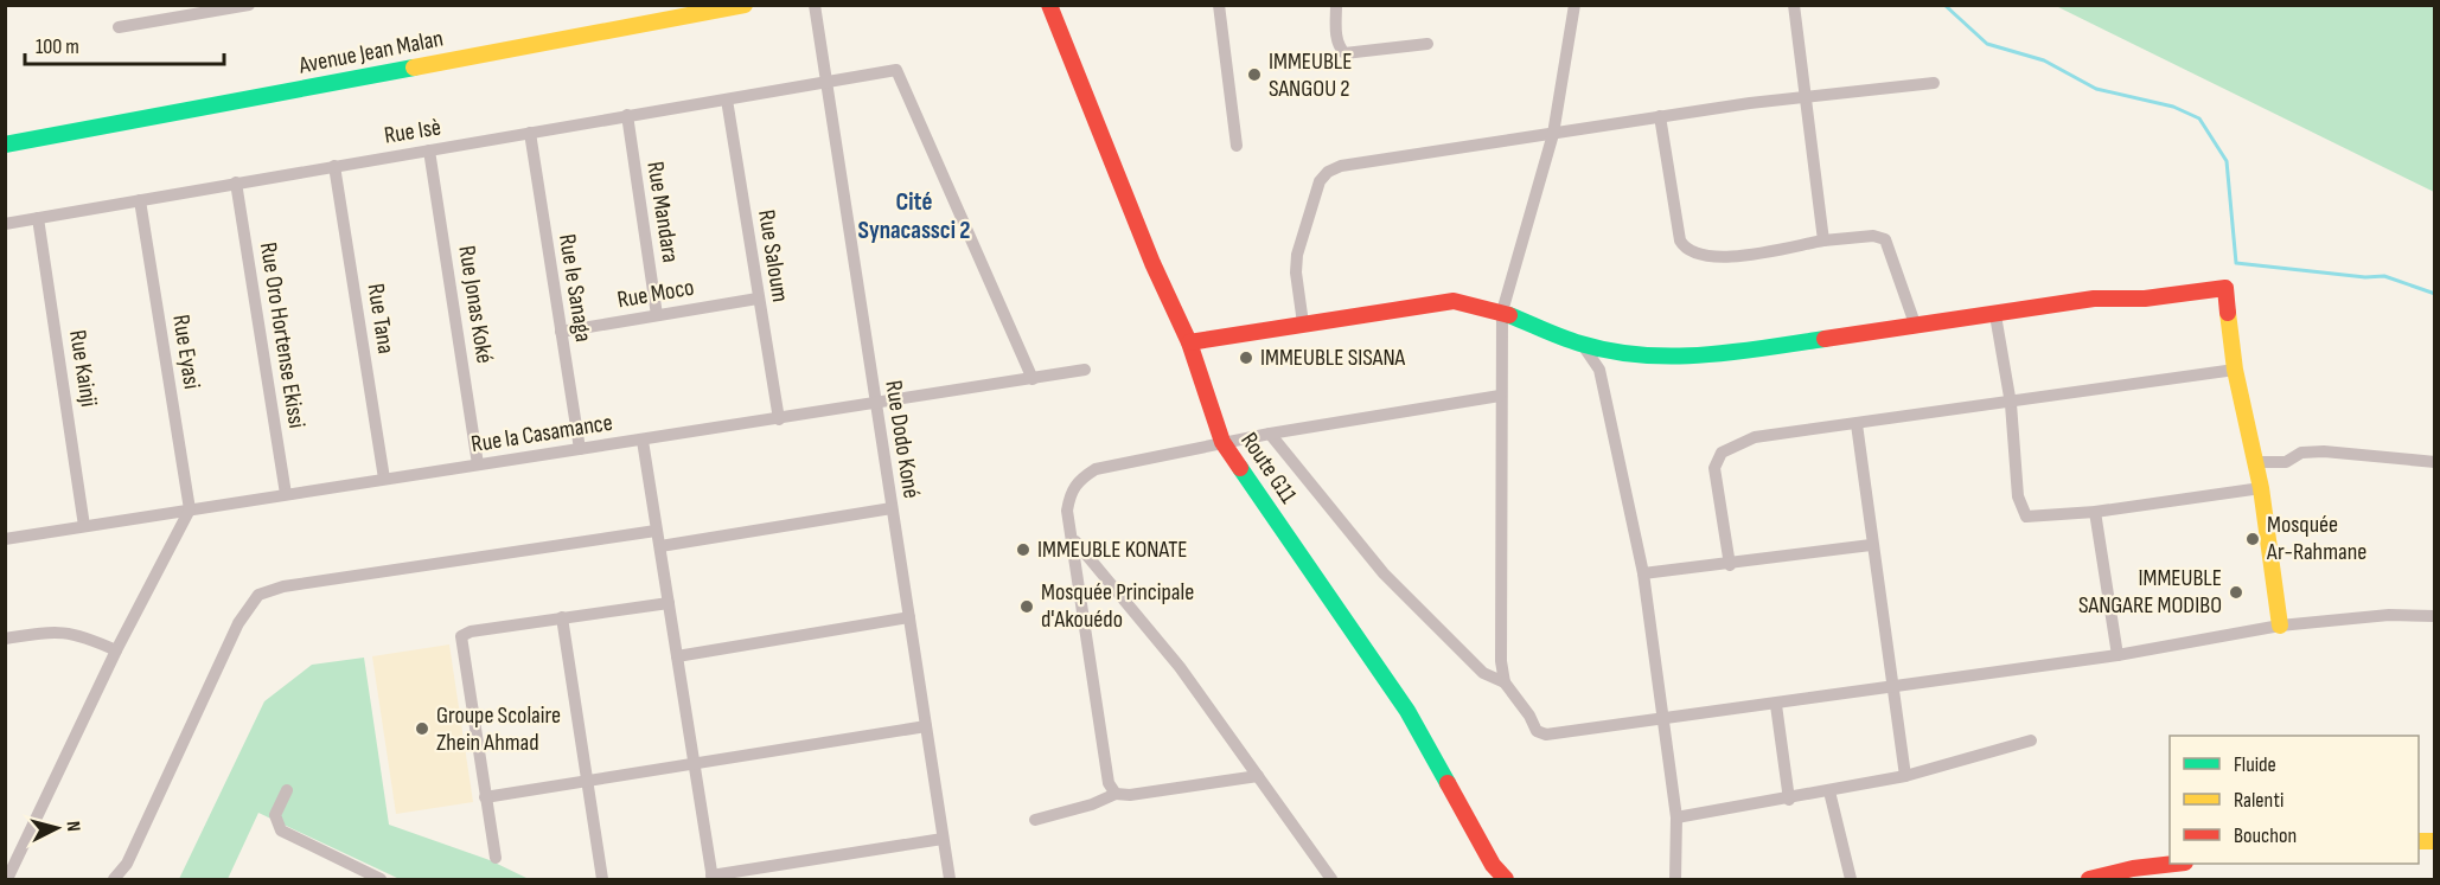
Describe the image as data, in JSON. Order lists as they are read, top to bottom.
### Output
{
  "streets": {
    "street": [
      "Avenue Jean Malan",
      "Rue Isè",
      "Rue Mandara",
      "Rue Saloum",
      "Rue le Sanaga",
      "Rue Moco",
      "Rue Jonas Koké",
      "Rue Tana",
      "Rue Oro Hortense Ekissi",
      "Rue Eyasi",
      "Rue Kainji",
      "Rue la Casamance",
      "Rue Dodo Koné",
      "Route G11"
    ]
  },
  "crossings": [
    ["Rue Isè", "Rue Mandara"],
    ["Rue Isè", "Rue Saloum"],
    ["Rue Isè", "Rue le Sanaga"],
    ["Rue Isè", "Rue Jonas Koké"],
    ["Rue Isè", "Rue Tana"],
    ["Rue Isè", "Rue Oro Hortense Ekissi"],
    ["Rue Isè", "Rue Eyasi"],
    ["Rue Isè", "Rue Kainji"],
    ["Rue Isè", "Rue la Casamance"],
    ["Rue Isè", "Rue Dodo Koné"],
    ["Rue Mandara", "Rue Moco"],
    ["Rue Saloum", "Rue Moco"],
    ["Rue Saloum", "Rue la Casamance"],
    ["Rue le Sanaga", "Rue Moco"],
    ["Rue le Sanaga", "Rue la Casamance"],
    ["Rue Jonas Koké", "Rue la Casamance"],
    ["Rue Tana", "Rue la Casamance"],
    ["Rue Oro Hortense Ekissi", "Rue la Casamance"],
    ["Rue Eyasi", "Rue la Casamance"],
    ["Rue Kainji", "Rue la Casamance"],
    ["Rue la Casamance", "Rue Dodo Koné"]
  ],
  "districts": ["Cité Synacassci 2"],
  "places": [
    "IMMEUBLE SANGOU 2",
    "IMMEUBLE SISANA",
    "Mosquée Ar-Rahmane",
    "IMMEUBLE KONATE",
    "IMMEUBLE SANGARE MODIBO",
    "Mosquée Principale d'Akouédo",
    "Groupe Scolaire Zhein Ahmad"
  ],
  "legend": ["Fluide", "Ralenti", "Bouchon"],
  "scale_bar": "100 m",
  "north": "right"
}
